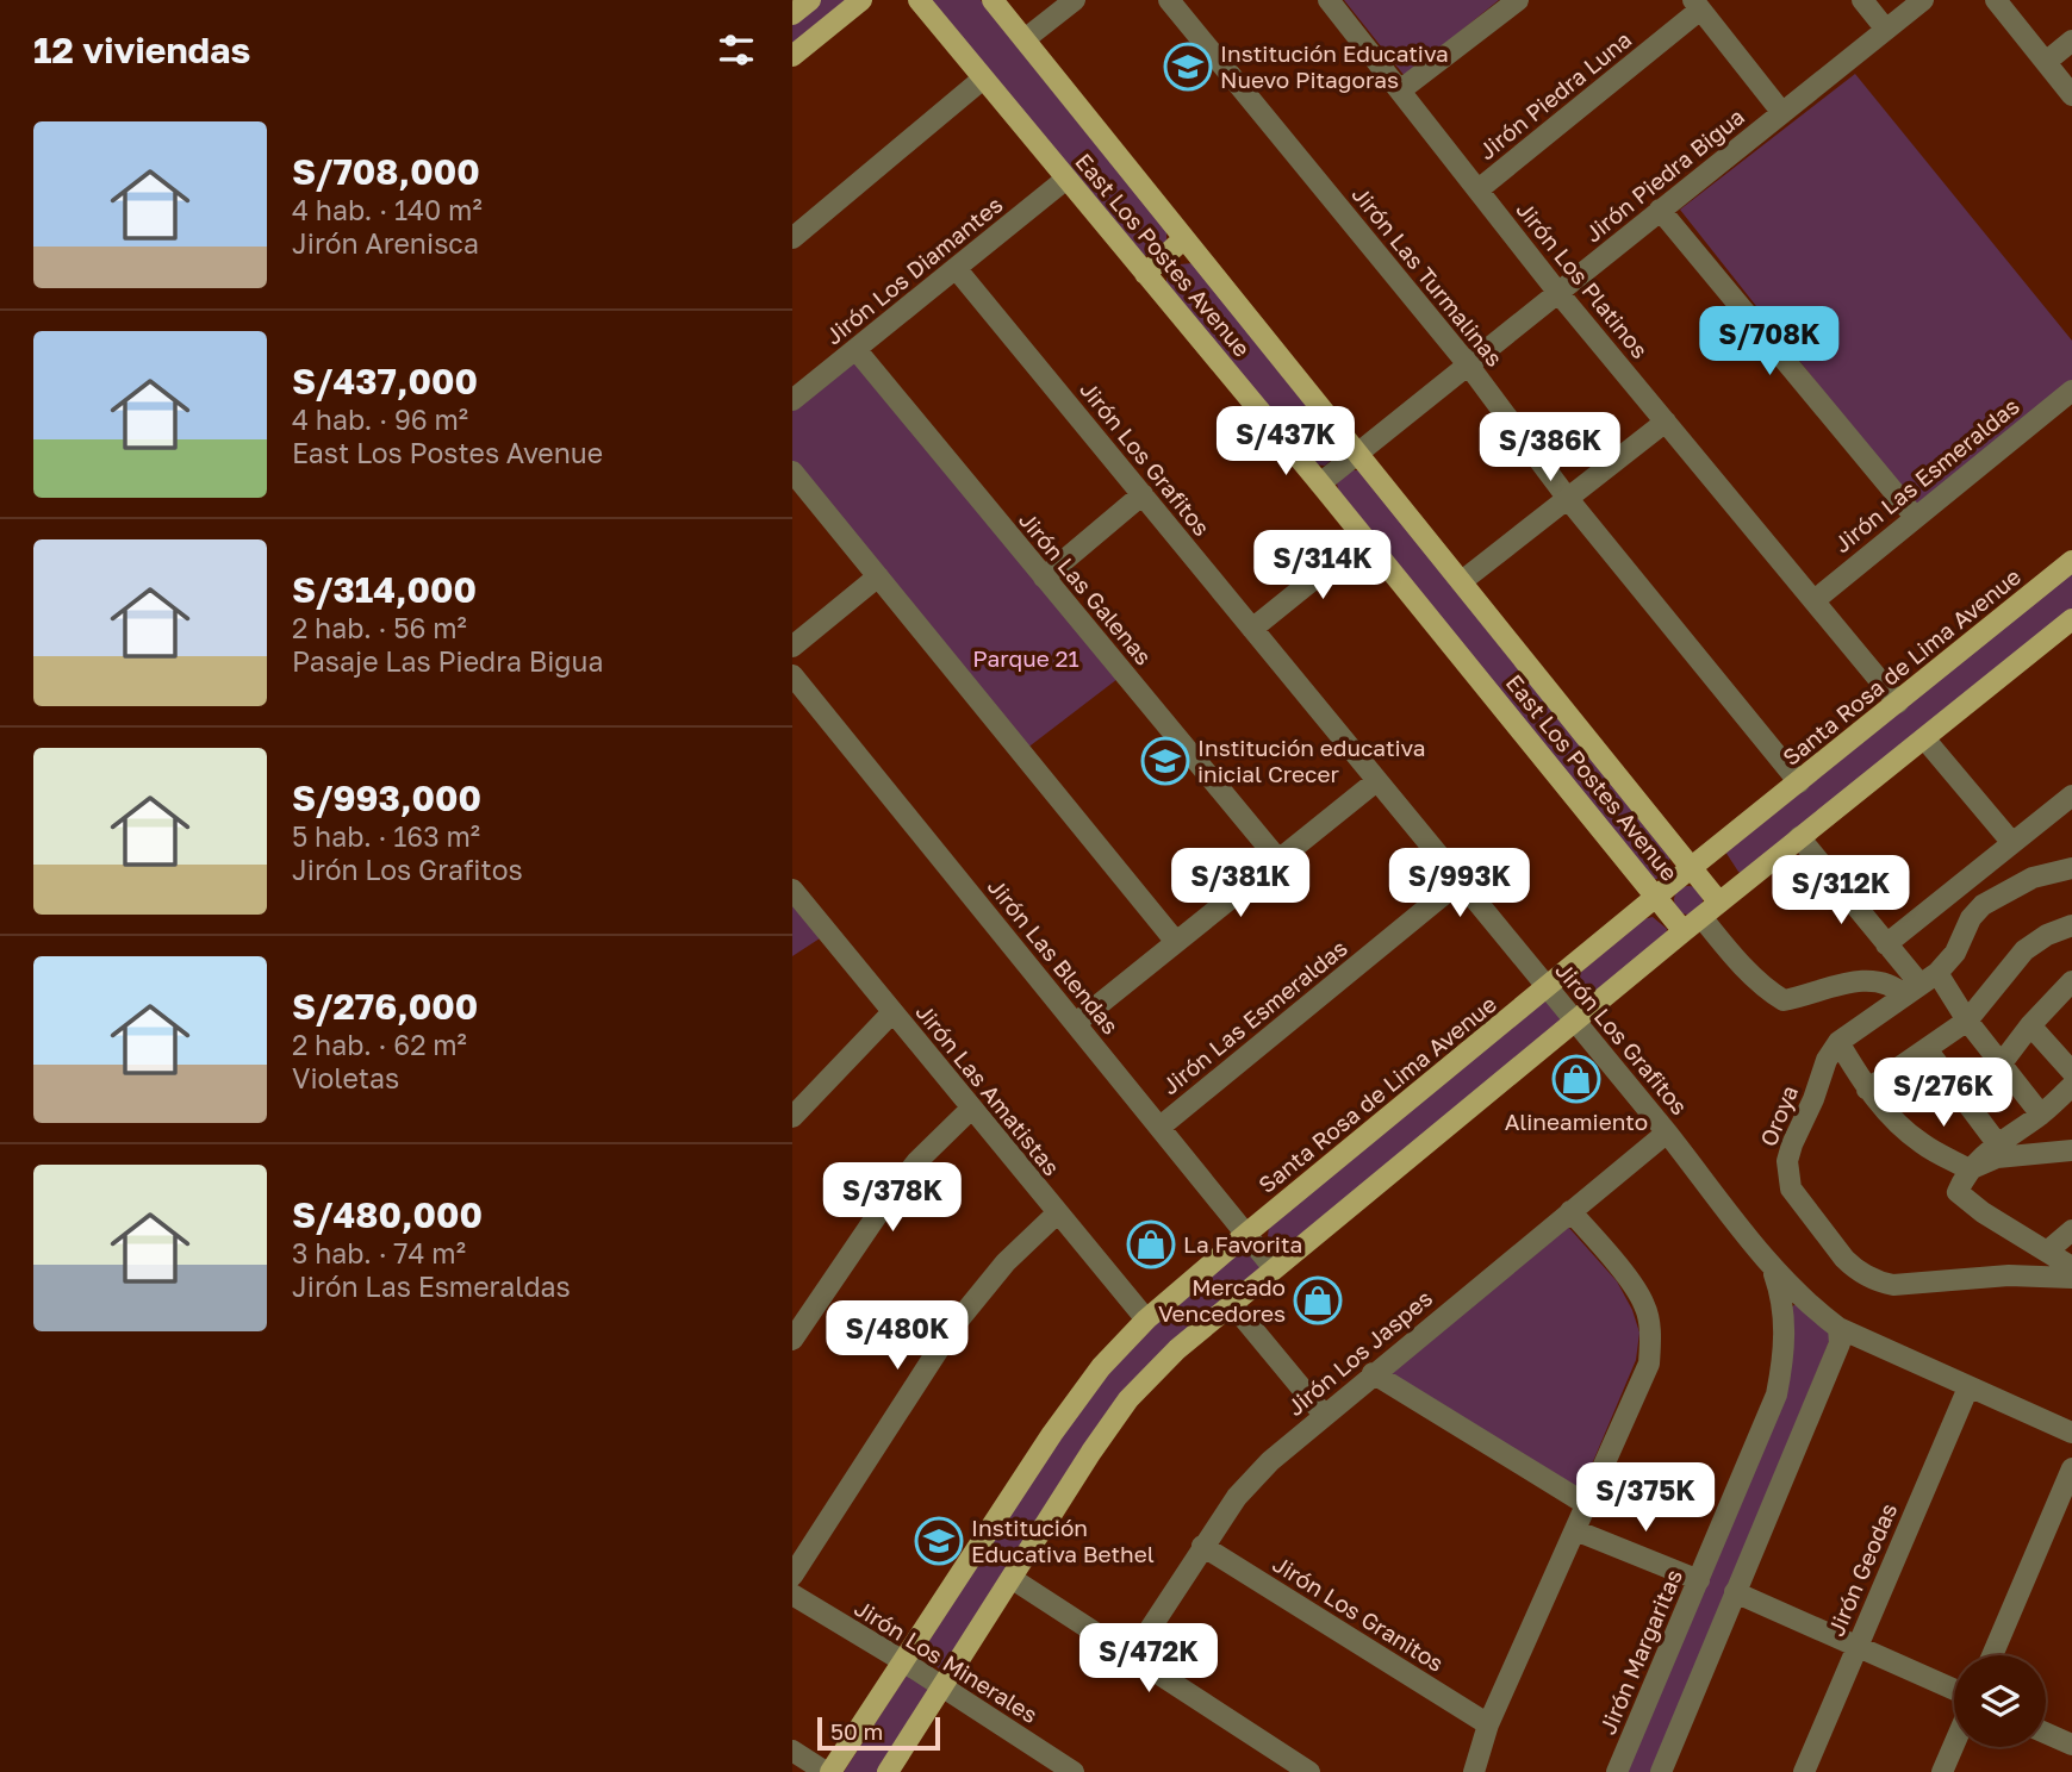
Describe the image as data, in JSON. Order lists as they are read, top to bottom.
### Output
{
  "streets": {
    "main road": ["East Los Postes Avenue", "Santa Rosa de Lima Avenue"],
    "street": [
      "Jirón Piedra Luna",
      "Jirón Piedra Bigua",
      "Jirón Los Diamantes",
      "Jirón Las Turmalinas",
      "Jirón Los Platinos",
      "Jirón Los Grafitos",
      "Jirón Las Esmeraldas",
      "Jirón Las Galenas",
      "Jirón Las Blendas",
      "Jirón Las Amatistas",
      "Oroya",
      "Jirón Los Jaspes",
      "Jirón Geodas",
      "Jirón Los Granitos",
      "Jirón Margaritas",
      "Jirón Los Minerales"
    ]
  },
  "crossings": [
    ["Jirón Piedra Luna", "Jirón Los Platinos"],
    ["Jirón Piedra Bigua", "East Los Postes Avenue"],
    ["Jirón Piedra Bigua", "Jirón Las Turmalinas"],
    ["Jirón Piedra Bigua", "Jirón Los Platinos"],
    ["East Los Postes Avenue", "Jirón Los Diamantes"],
    ["East Los Postes Avenue", "Santa Rosa de Lima Avenue"],
    ["Jirón Los Diamantes", "Jirón Los Grafitos"],
    ["Jirón Los Diamantes", "Jirón Las Galenas"],
    ["Jirón Las Turmalinas", "Santa Rosa de Lima Avenue"],
    ["Jirón Los Platinos", "Jirón Las Esmeraldas"],
    ["Jirón Los Platinos", "Santa Rosa de Lima Avenue"],
    ["Jirón Los Grafitos", "Jirón Las Esmeraldas"],
    ["Jirón Los Grafitos", "Santa Rosa de Lima Avenue"],
    ["Jirón Los Grafitos", "Jirón Los Jaspes"],
    ["Jirón Los Grafitos", "Jirón Geodas"],
    ["Jirón Los Grafitos", "Jirón Margaritas"],
    ["Jirón Las Esmeraldas", "Jirón Las Blendas"],
    ["Santa Rosa de Lima Avenue", "Jirón Las Blendas"],
    ["Santa Rosa de Lima Avenue", "Jirón Las Amatistas"],
    ["Santa Rosa de Lima Avenue", "Jirón Los Minerales"],
    ["Jirón Los Jaspes", "Jirón Los Granitos"]
  ],
  "parks": ["Parque 21"],
  "places": {
    "school or university": ["Institución Educativa Nuevo Pitagoras", "Institución educativa inicial Crecer", "Institución Educativa Bethel"],
    "shop": ["Alineamiento", "La Favorita", "Mercado Vencedores"]
  },
  "scale_bar": "50 m",
  "page": {
    "heading": "12 viviendas",
    "list": [
      {
        "name": "S/708,000",
        "note": "4 hab. · 140 m² · Jirón Arenisca"
      },
      {
        "name": "S/437,000",
        "note": "4 hab. · 96 m² · East Los Postes Avenue"
      },
      {
        "name": "S/314,000",
        "note": "2 hab. · 56 m² · Pasaje Las Piedra Bigua"
      },
      {
        "name": "S/993,000",
        "note": "5 hab. · 163 m² · Jirón Los Grafitos"
      },
      {
        "name": "S/276,000",
        "note": "2 hab. · 62 m² · Violetas"
      },
      {
        "name": "S/480,000",
        "note": "3 hab. · 74 m² · Jirón Las Esmeraldas"
      }
    ],
    "price": [
      "S/708K",
      "S/437K",
      "S/386K",
      "S/314K",
      "S/381K",
      "S/993K",
      "S/312K",
      "S/276K",
      "S/378K",
      "S/480K",
      "S/375K",
      "S/472K"
    ],
    "scale": "50 m"
  }
}
